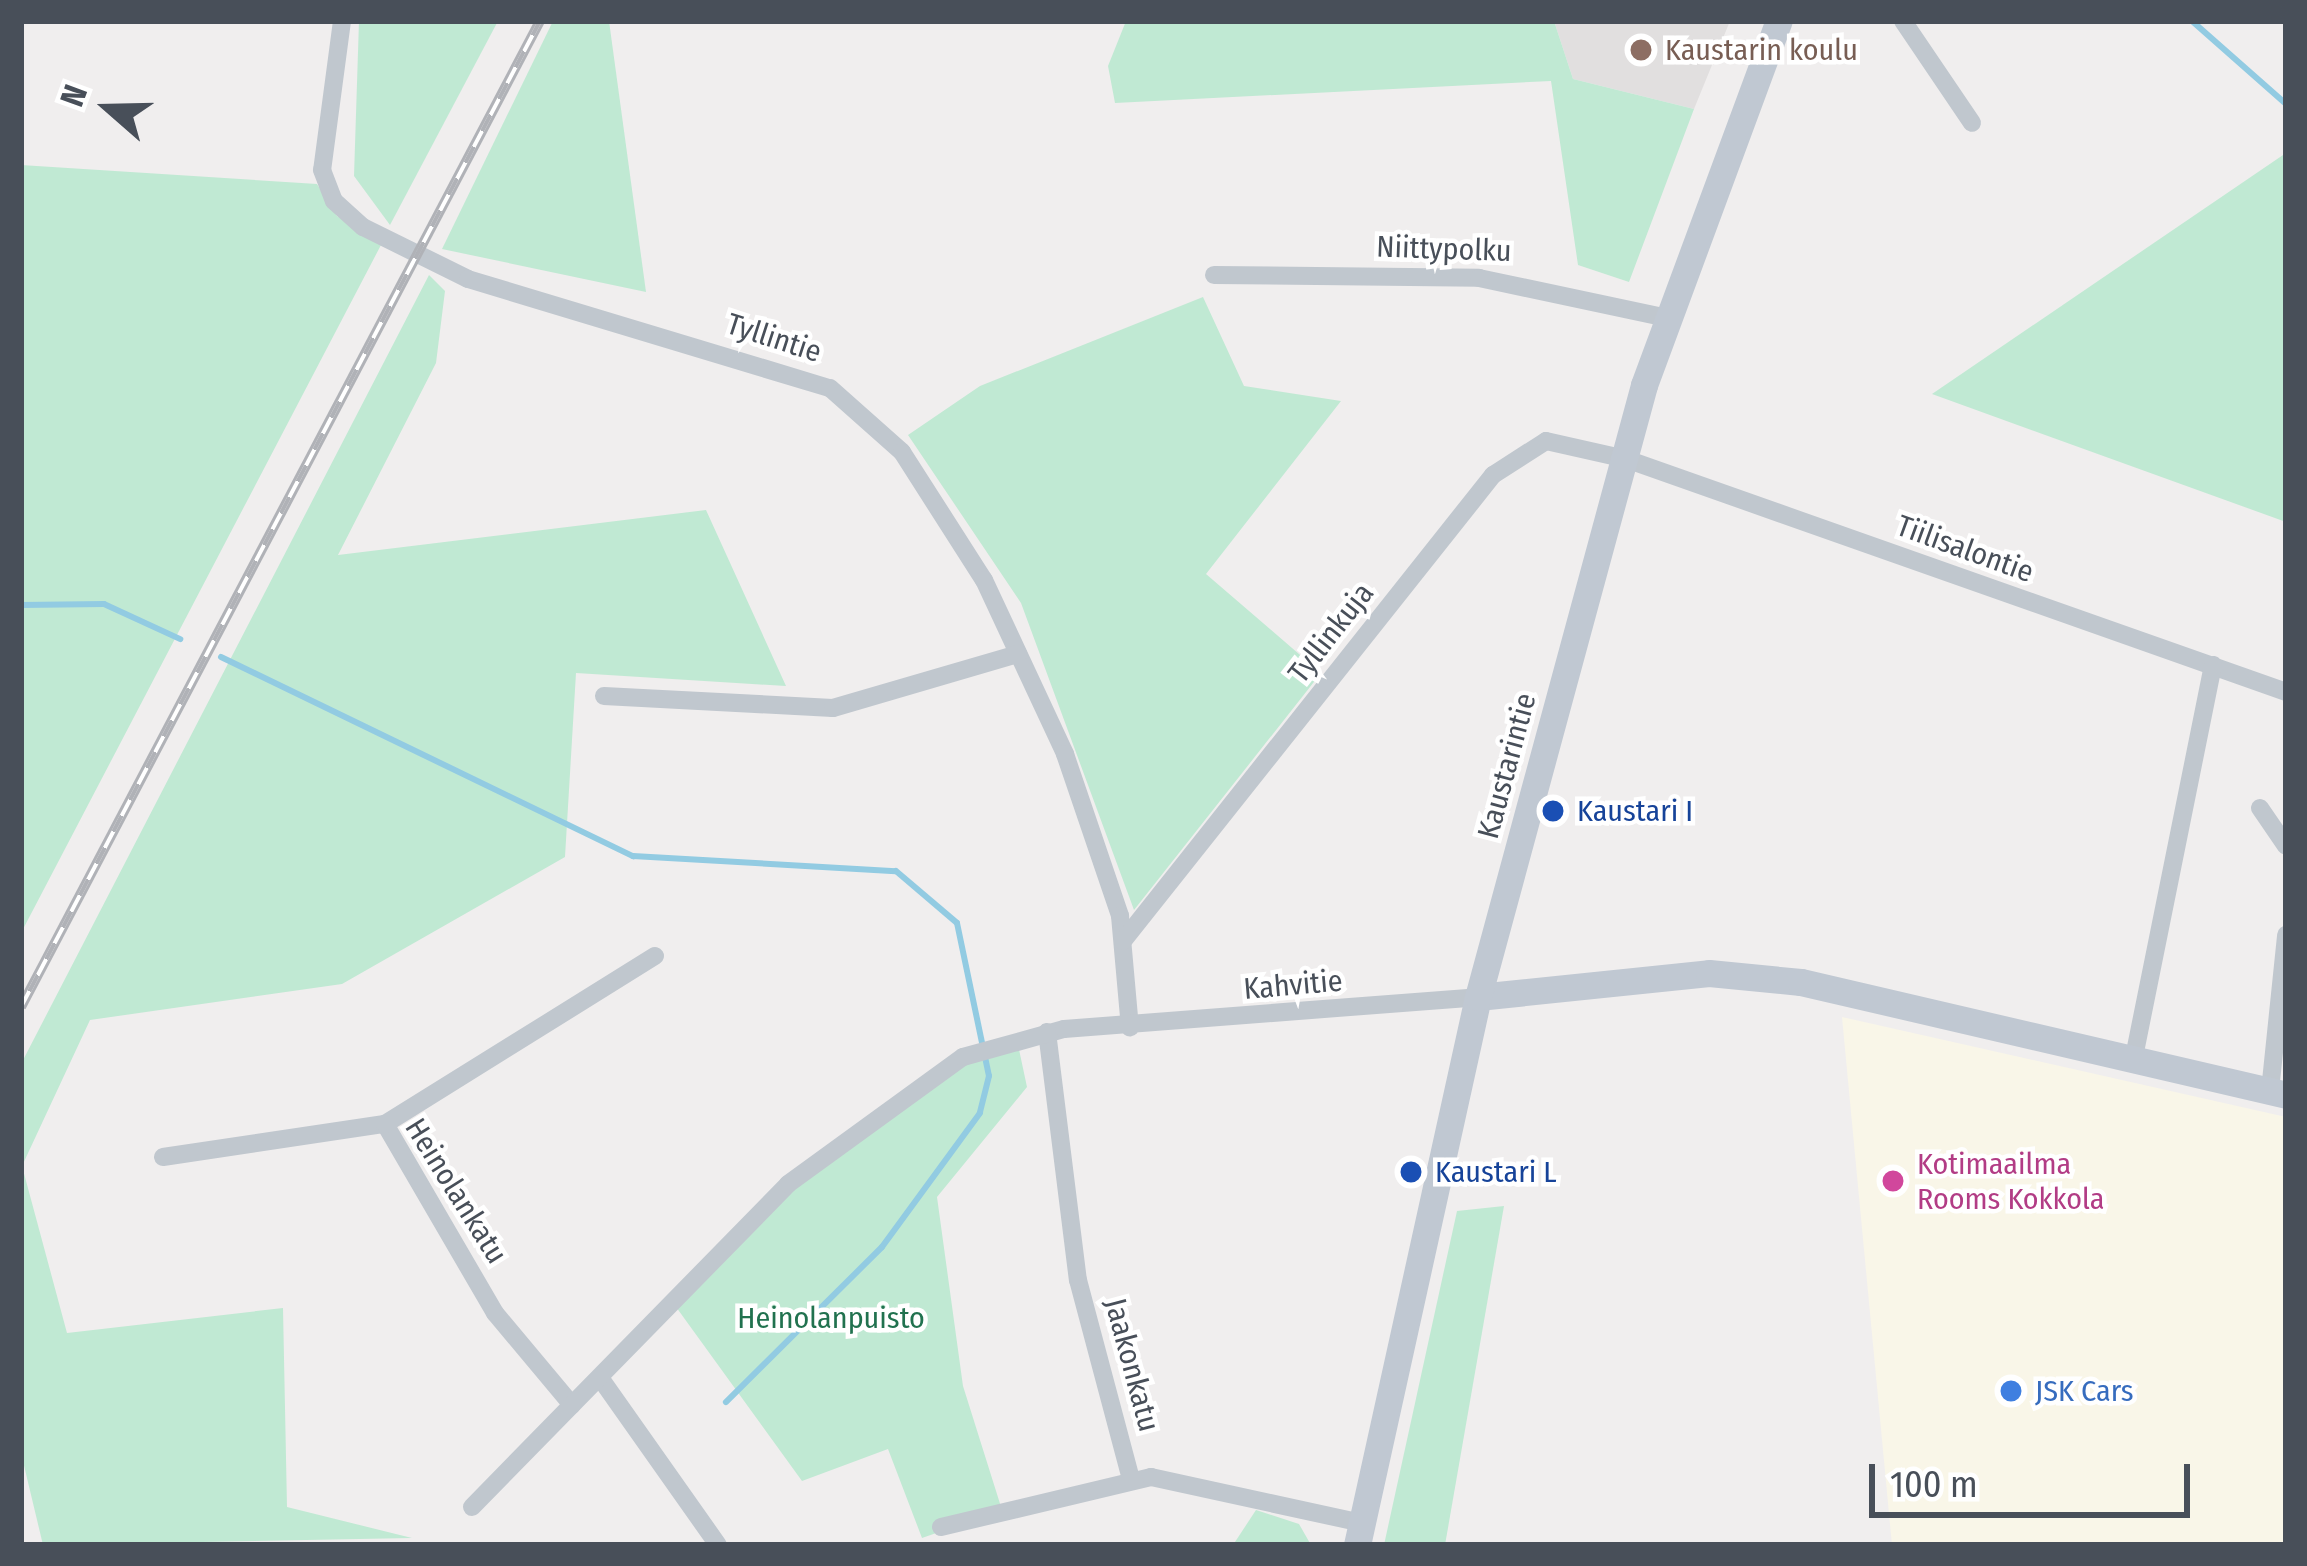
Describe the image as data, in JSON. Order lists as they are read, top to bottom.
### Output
{
  "streets": {
    "street": [
      "Niittypolku",
      "Tyllintie",
      "Tiilisalontie",
      "Tyllinkuja",
      "Kaustarintie",
      "Kahvitie",
      "Heinolankatu",
      "Jaakonkatu"
    ]
  },
  "crossings": [
    ["Niittypolku", "Kaustarintie"],
    ["Tyllintie", "Tyllinkuja"],
    ["Tyllintie", "Kahvitie"],
    ["Tiilisalontie", "Tyllinkuja"],
    ["Tiilisalontie", "Kaustarintie"],
    ["Tyllinkuja", "Kaustarintie"],
    ["Kaustarintie", "Kahvitie"],
    ["Kaustarintie", "Jaakonkatu"],
    ["Kahvitie", "Heinolankatu"],
    ["Kahvitie", "Jaakonkatu"]
  ],
  "parks": ["Heinolanpuisto"],
  "places": [
    "Kaustarin koulu",
    "Kaustari I",
    "Kaustari L",
    "Kotimaailma Rooms Kokkola",
    "JSK Cars"
  ],
  "scale_bar": "100 m",
  "north": "left"
}
